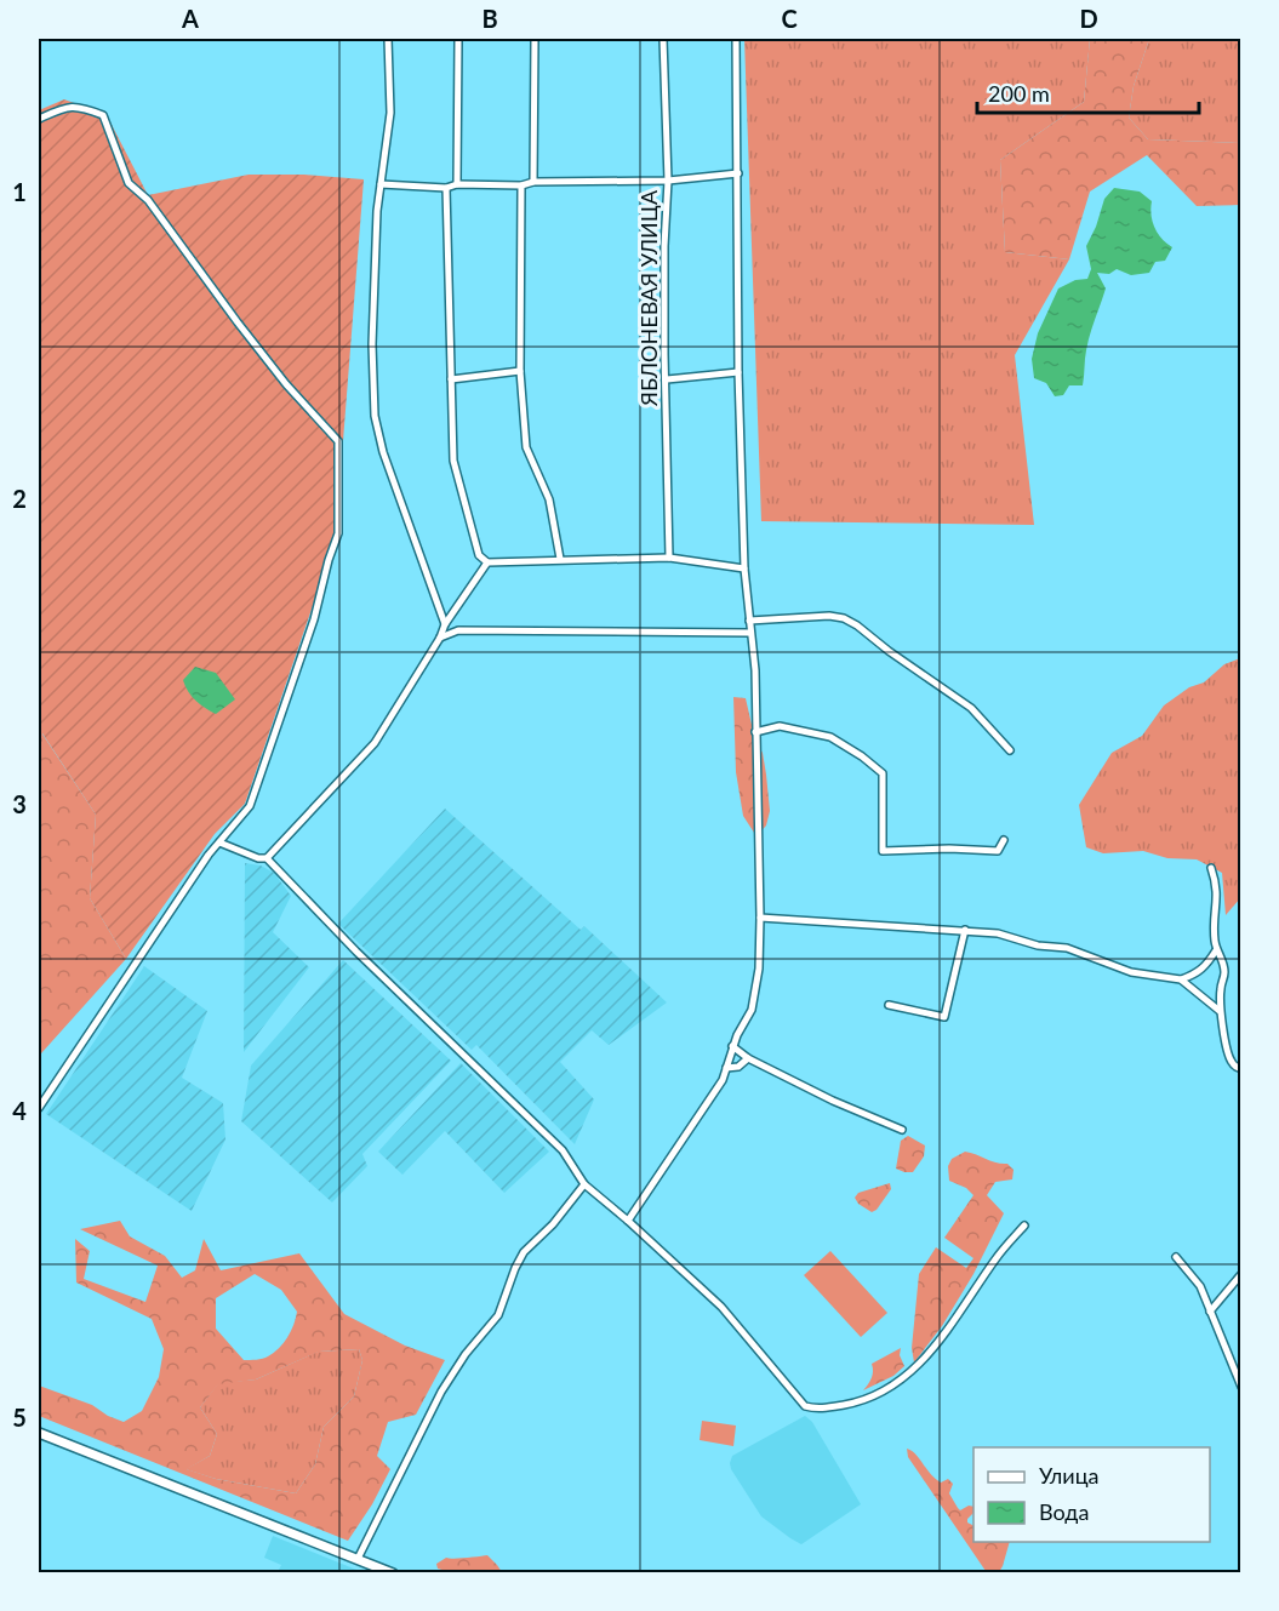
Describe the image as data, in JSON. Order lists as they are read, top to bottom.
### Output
{
  "streets": {
    "street": ["ЯБЛОНЕВАЯ УЛИЦА"]
  },
  "legend": ["Улица", "Вода"],
  "scale_bar": "200 m",
  "grid": {
    "columns": [
      "A",
      "B",
      "C",
      "D"
    ],
    "rows": [
      "1",
      "2",
      "3",
      "4",
      "5"
    ]
  }
}
